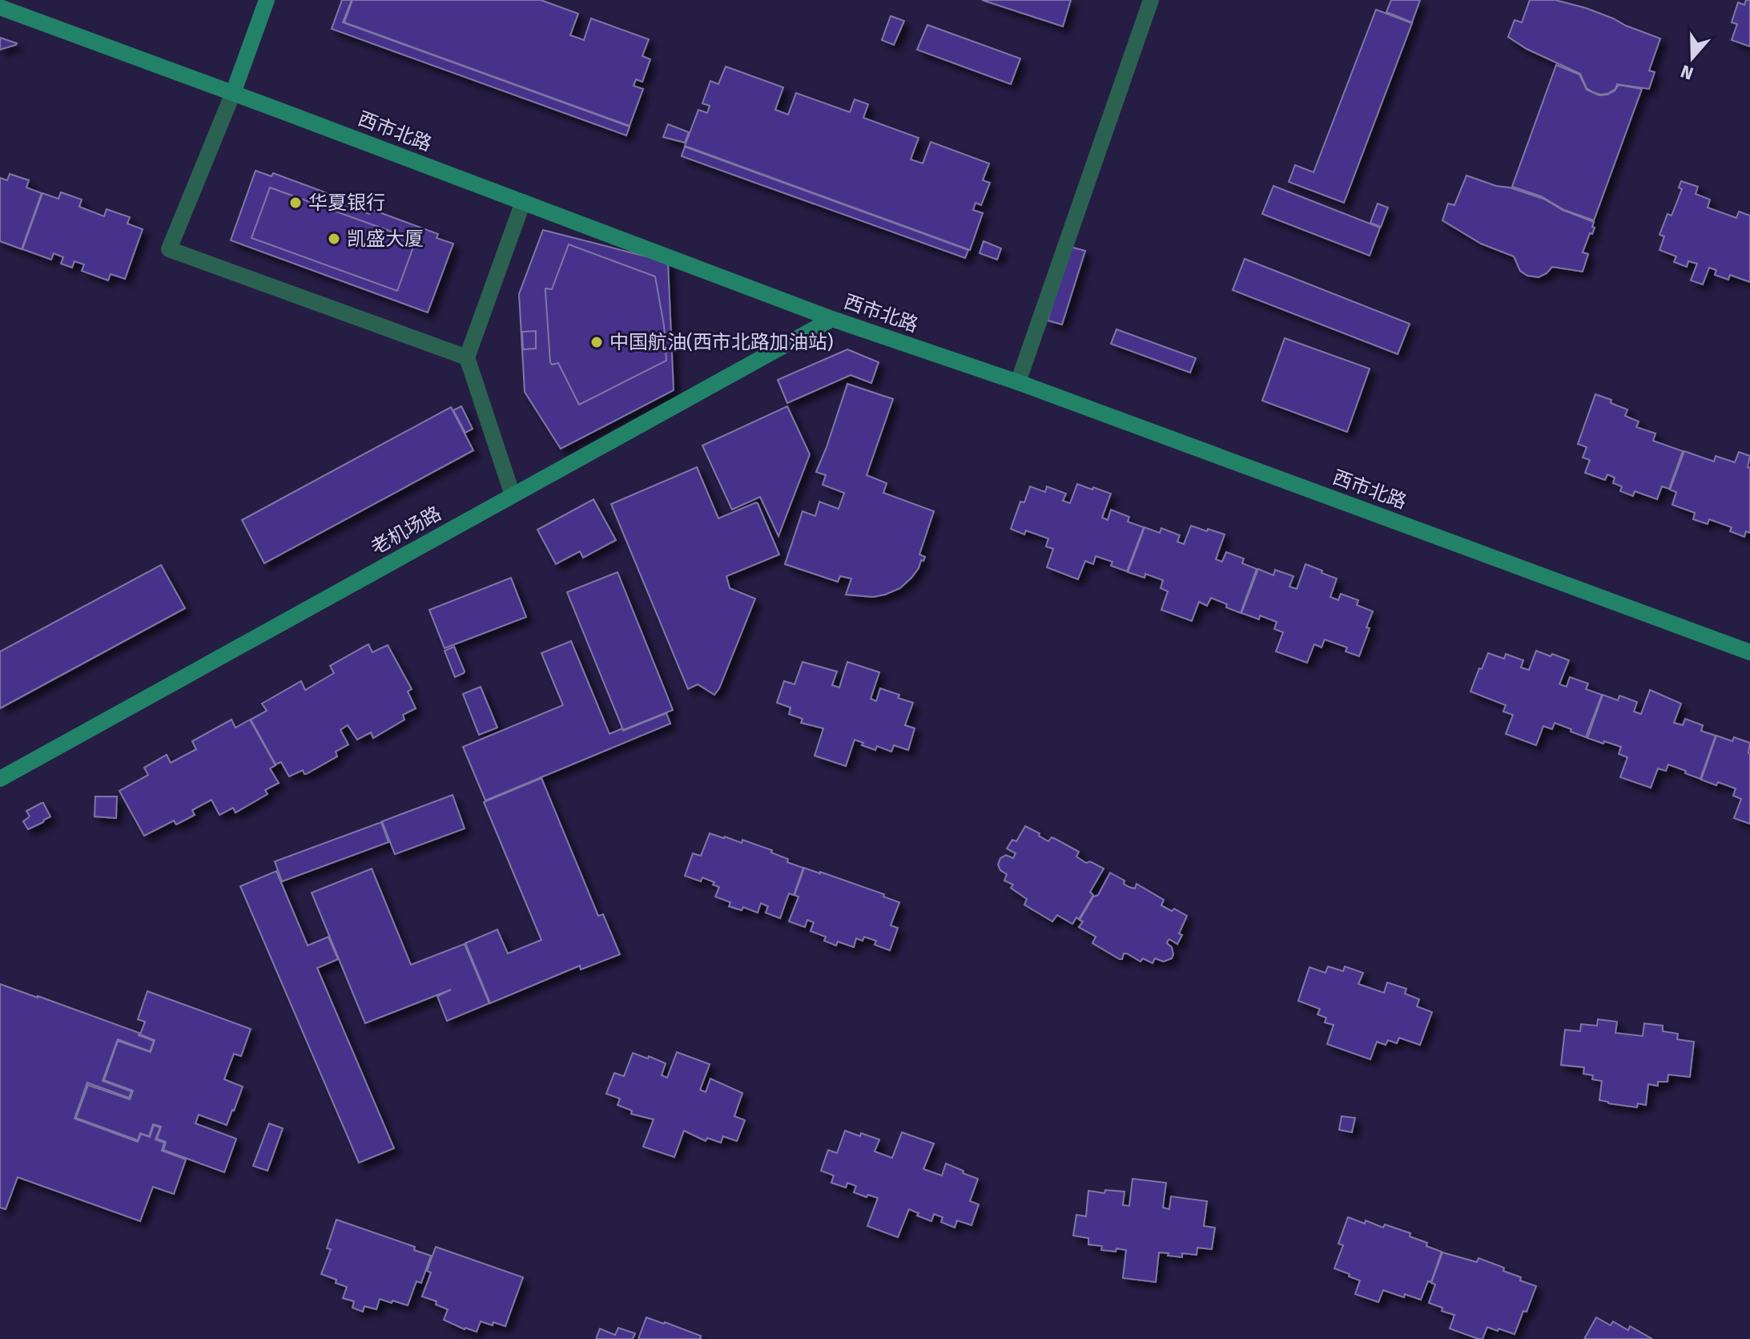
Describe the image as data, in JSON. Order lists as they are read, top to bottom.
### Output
{
  "streets": {
    "street": ["西市北路", "老机场路"]
  },
  "crossings": [
    ["西市北路", "老机场路"]
  ],
  "places": ["华夏银行", "凯盛大厦", "中国航油(西市北路加油站)"],
  "north": "bottom"
}
